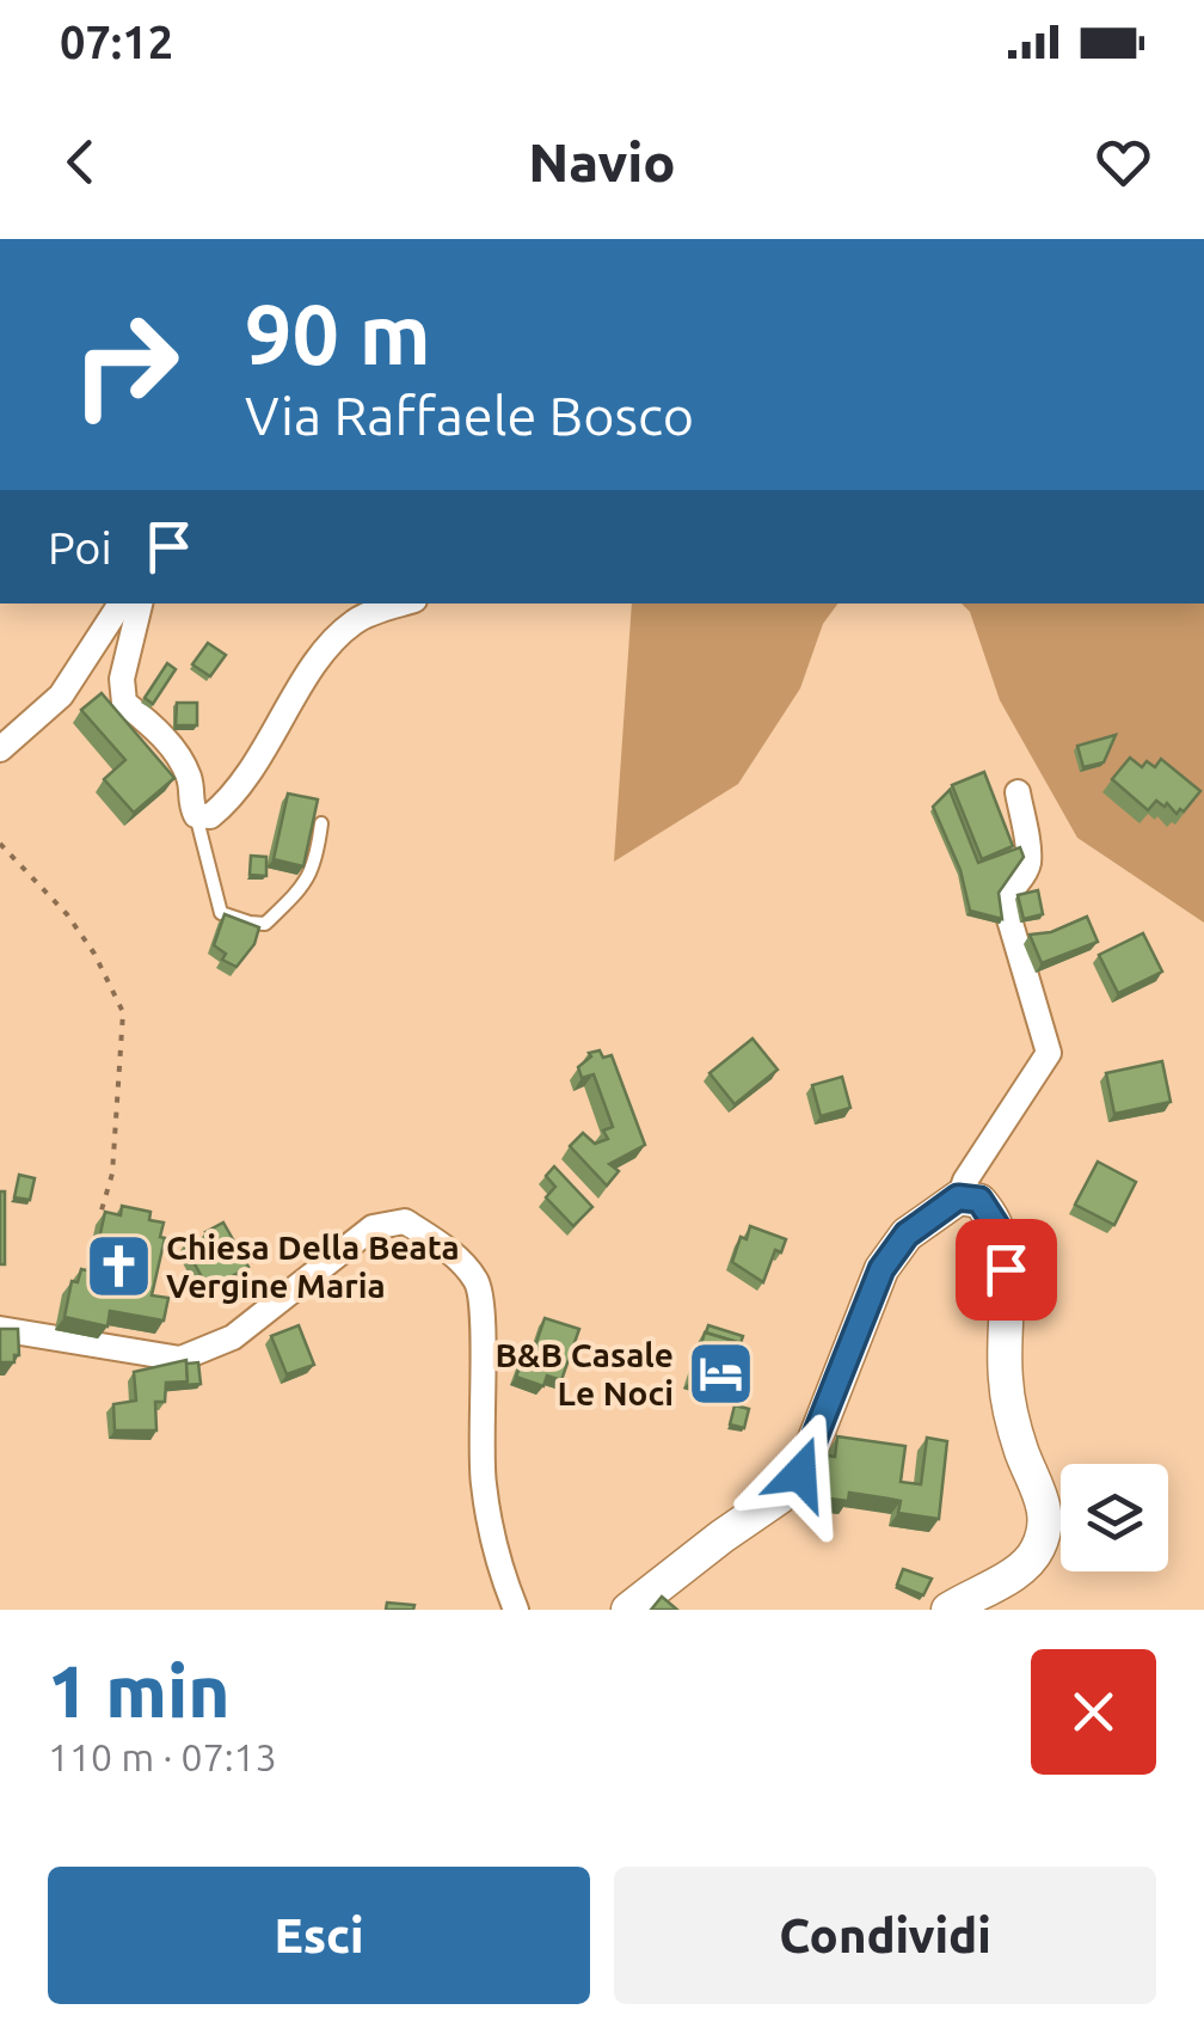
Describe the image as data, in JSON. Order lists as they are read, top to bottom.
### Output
{
  "places": {
    "church": ["Chiesa Della Beata Vergine Maria"],
    "hotel": ["B&B Casale Le Noci"]
  },
  "page": {
    "status": "07:12",
    "header": "Navio",
    "turn": ["90 m", "Via Raffaele Bosco"],
    "then": "Poi",
    "heading": ["1 min", "110 m · 07:13"],
    "buttons": ["Esci", "Condividi"]
  }
}
